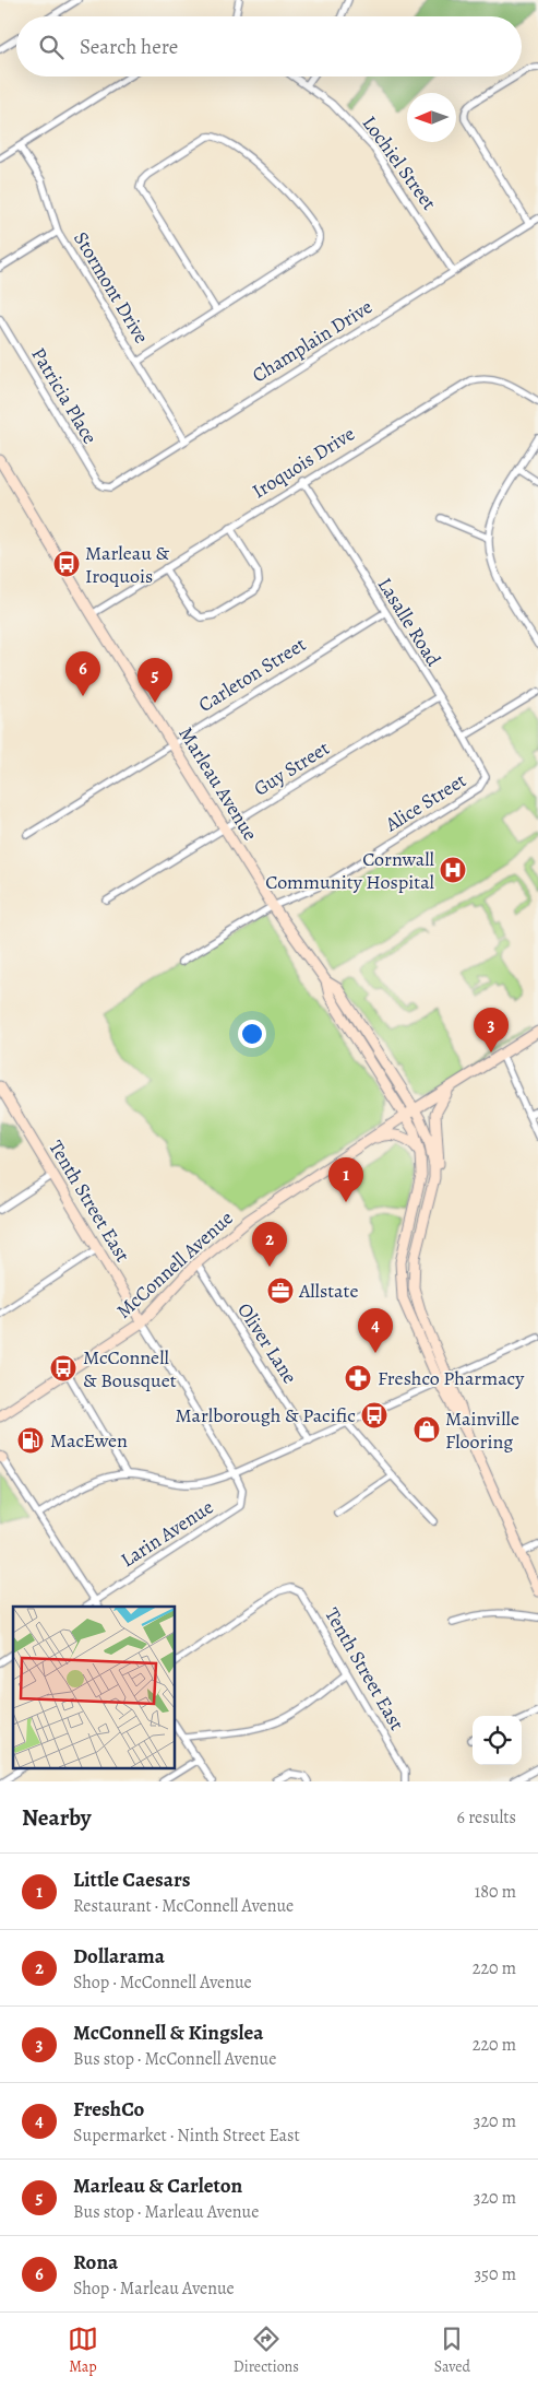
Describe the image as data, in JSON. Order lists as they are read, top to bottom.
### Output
{
  "streets": {
    "main road": ["Marleau Avenue", "Tenth Street East", "McConnell Avenue"],
    "street": [
      "Lochiel Street",
      "Stormont Drive",
      "Champlain Drive",
      "Patricia Place",
      "Iroquois Drive",
      "Lasalle Road",
      "Carleton Street",
      "Guy Street",
      "Alice Street",
      "Oliver Lane",
      "Larin Avenue"
    ]
  },
  "crossings": [
    ["Lochiel Street", "Champlain Drive"],
    ["Stormont Drive", "Champlain Drive"],
    ["Champlain Drive", "Patricia Place"],
    ["Iroquois Drive", "Lasalle Road"],
    ["Iroquois Drive", "Marleau Avenue"],
    ["Lasalle Road", "Carleton Street"],
    ["Lasalle Road", "Guy Street"],
    ["Lasalle Road", "Alice Street"],
    ["Carleton Street", "Marleau Avenue"],
    ["Guy Street", "Marleau Avenue"],
    ["Marleau Avenue", "Alice Street"],
    ["Marleau Avenue", "McConnell Avenue"],
    ["Tenth Street East", "McConnell Avenue"],
    ["Tenth Street East", "Larin Avenue"],
    ["McConnell Avenue", "Oliver Lane"]
  ],
  "places": {
    "bus stop": ["Marleau & Iroquois", "McConnell & Bousquet", "Marlborough & Pacific"],
    "hospital": ["Cornwall Community Hospital"],
    "office": ["Allstate"],
    "pharmacy": ["Freshco Pharmacy"],
    "shop": ["Mainville Flooring"],
    "fuel station": ["MacEwen"]
  },
  "north": "left",
  "page": {
    "search": "Search here",
    "pins": [
      "6",
      "5",
      "3",
      "1",
      "2",
      "4"
    ],
    "heading": ["Nearby", "6 results"],
    "list": [
      {
        "mark": "1",
        "name": "Little Caesars",
        "note": "Restaurant · McConnell Avenue",
        "value": "180 m"
      },
      {
        "mark": "2",
        "name": "Dollarama",
        "note": "Shop · McConnell Avenue",
        "value": "220 m"
      },
      {
        "mark": "3",
        "name": "McConnell & Kingslea",
        "note": "Bus stop · McConnell Avenue",
        "value": "220 m"
      },
      {
        "mark": "4",
        "name": "FreshCo",
        "note": "Supermarket · Ninth Street East",
        "value": "320 m"
      },
      {
        "mark": "5",
        "name": "Marleau & Carleton",
        "note": "Bus stop · Marleau Avenue",
        "value": "320 m"
      },
      {
        "mark": "6",
        "name": "Rona",
        "note": "Shop · Marleau Avenue",
        "value": "350 m"
      }
    ],
    "nav": ["Map", "Directions", "Saved"]
  }
}
